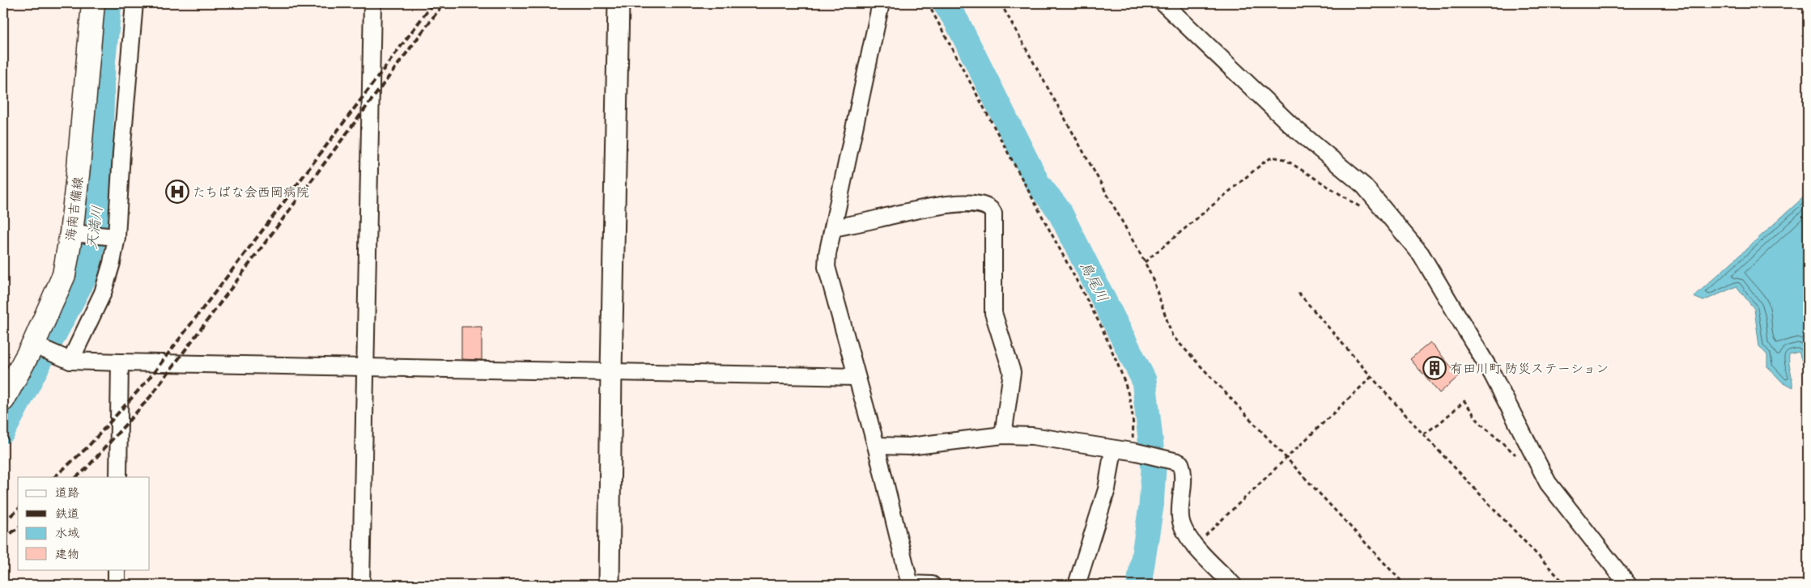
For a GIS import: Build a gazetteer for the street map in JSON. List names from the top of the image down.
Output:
{
  "streets": {
    "main road": ["海南吉備線"]
  },
  "water": ["天満川", "鳥尾川"],
  "places": {
    "hospital": ["たちばな会西岡病院"],
    "building": ["有田川町 防災ステーション"]
  },
  "legend": [
    "道路",
    "鉄道",
    "水域",
    "建物"
  ]
}
